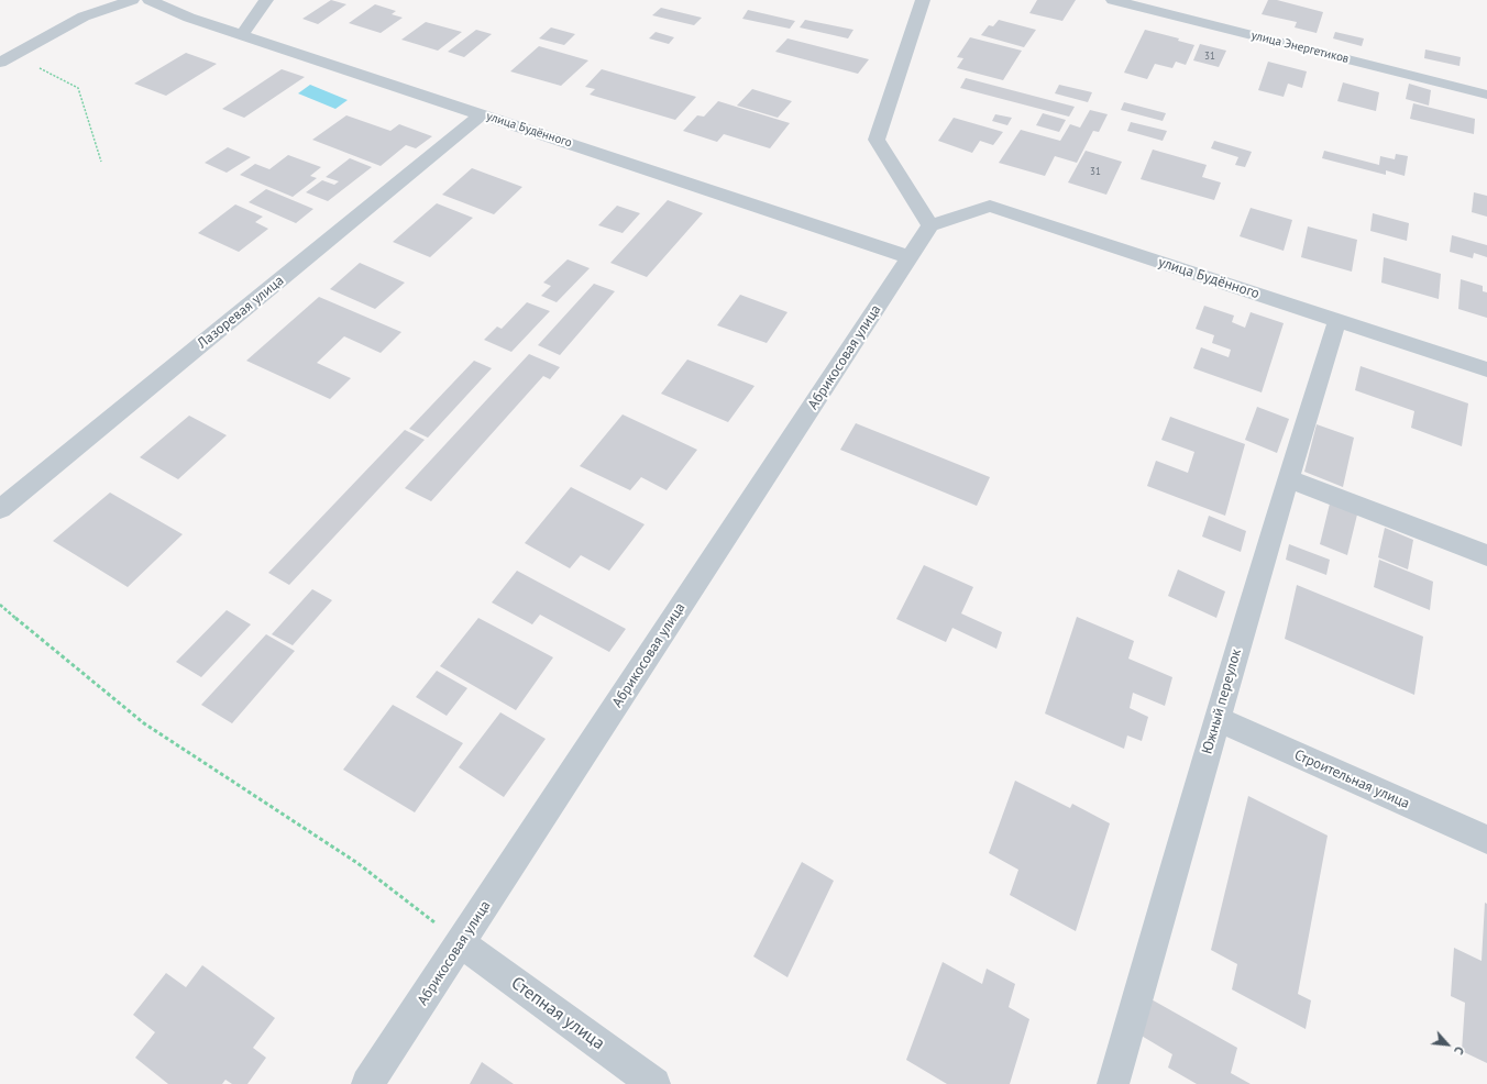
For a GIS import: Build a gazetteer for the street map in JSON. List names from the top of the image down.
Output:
{
  "streets": {
    "street": [
      "улица Энергетиков",
      "улица Будённого",
      "Лазоревая улица",
      "Абрикосовая улица",
      "Южный переулок",
      "Строительная улица",
      "Степная улица"
    ]
  },
  "crossings": [
    ["улица Будённого", "Лазоревая улица"],
    ["улица Будённого", "Абрикосовая улица"],
    ["улица Будённого", "Южный переулок"],
    ["Абрикосовая улица", "Степная улица"],
    ["Южный переулок", "Строительная улица"]
  ],
  "house_numbers": ["31", "31"],
  "north": "bottom right"
}
